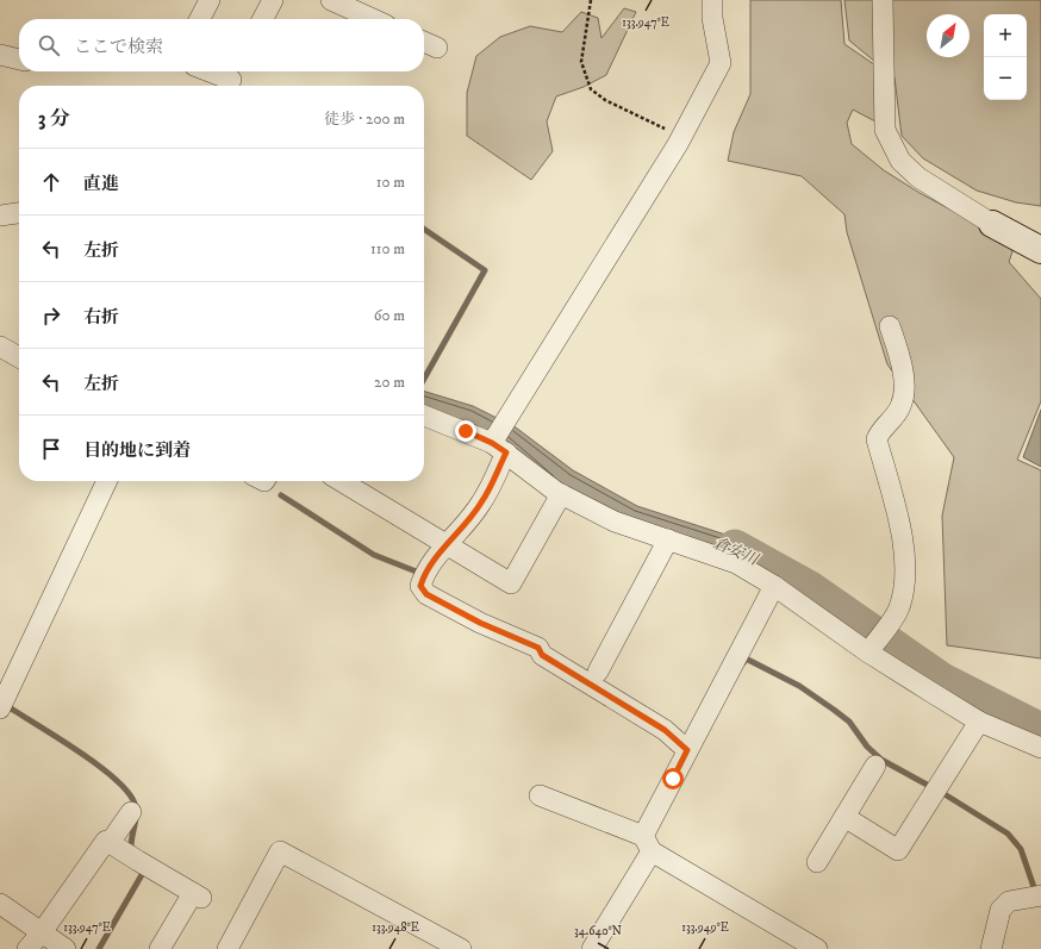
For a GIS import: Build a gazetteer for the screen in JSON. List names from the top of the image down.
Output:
{
  "water": ["倉安川"],
  "north": "top right",
  "page": {
    "map_buttons": ["+", "−"],
    "search": "ここで検索",
    "heading": ["3 分", "徒歩 · 200 m"],
    "list": [
      ["直進", "10 m"],
      ["左折", "110 m"],
      ["右折", "60 m"],
      ["左折", "20 m"],
      "目的地に到着"
    ]
  },
  "coordinates": [
    "133.947°E",
    "133.948°E",
    "133.949°E",
    "34.640°N"
  ]
}
